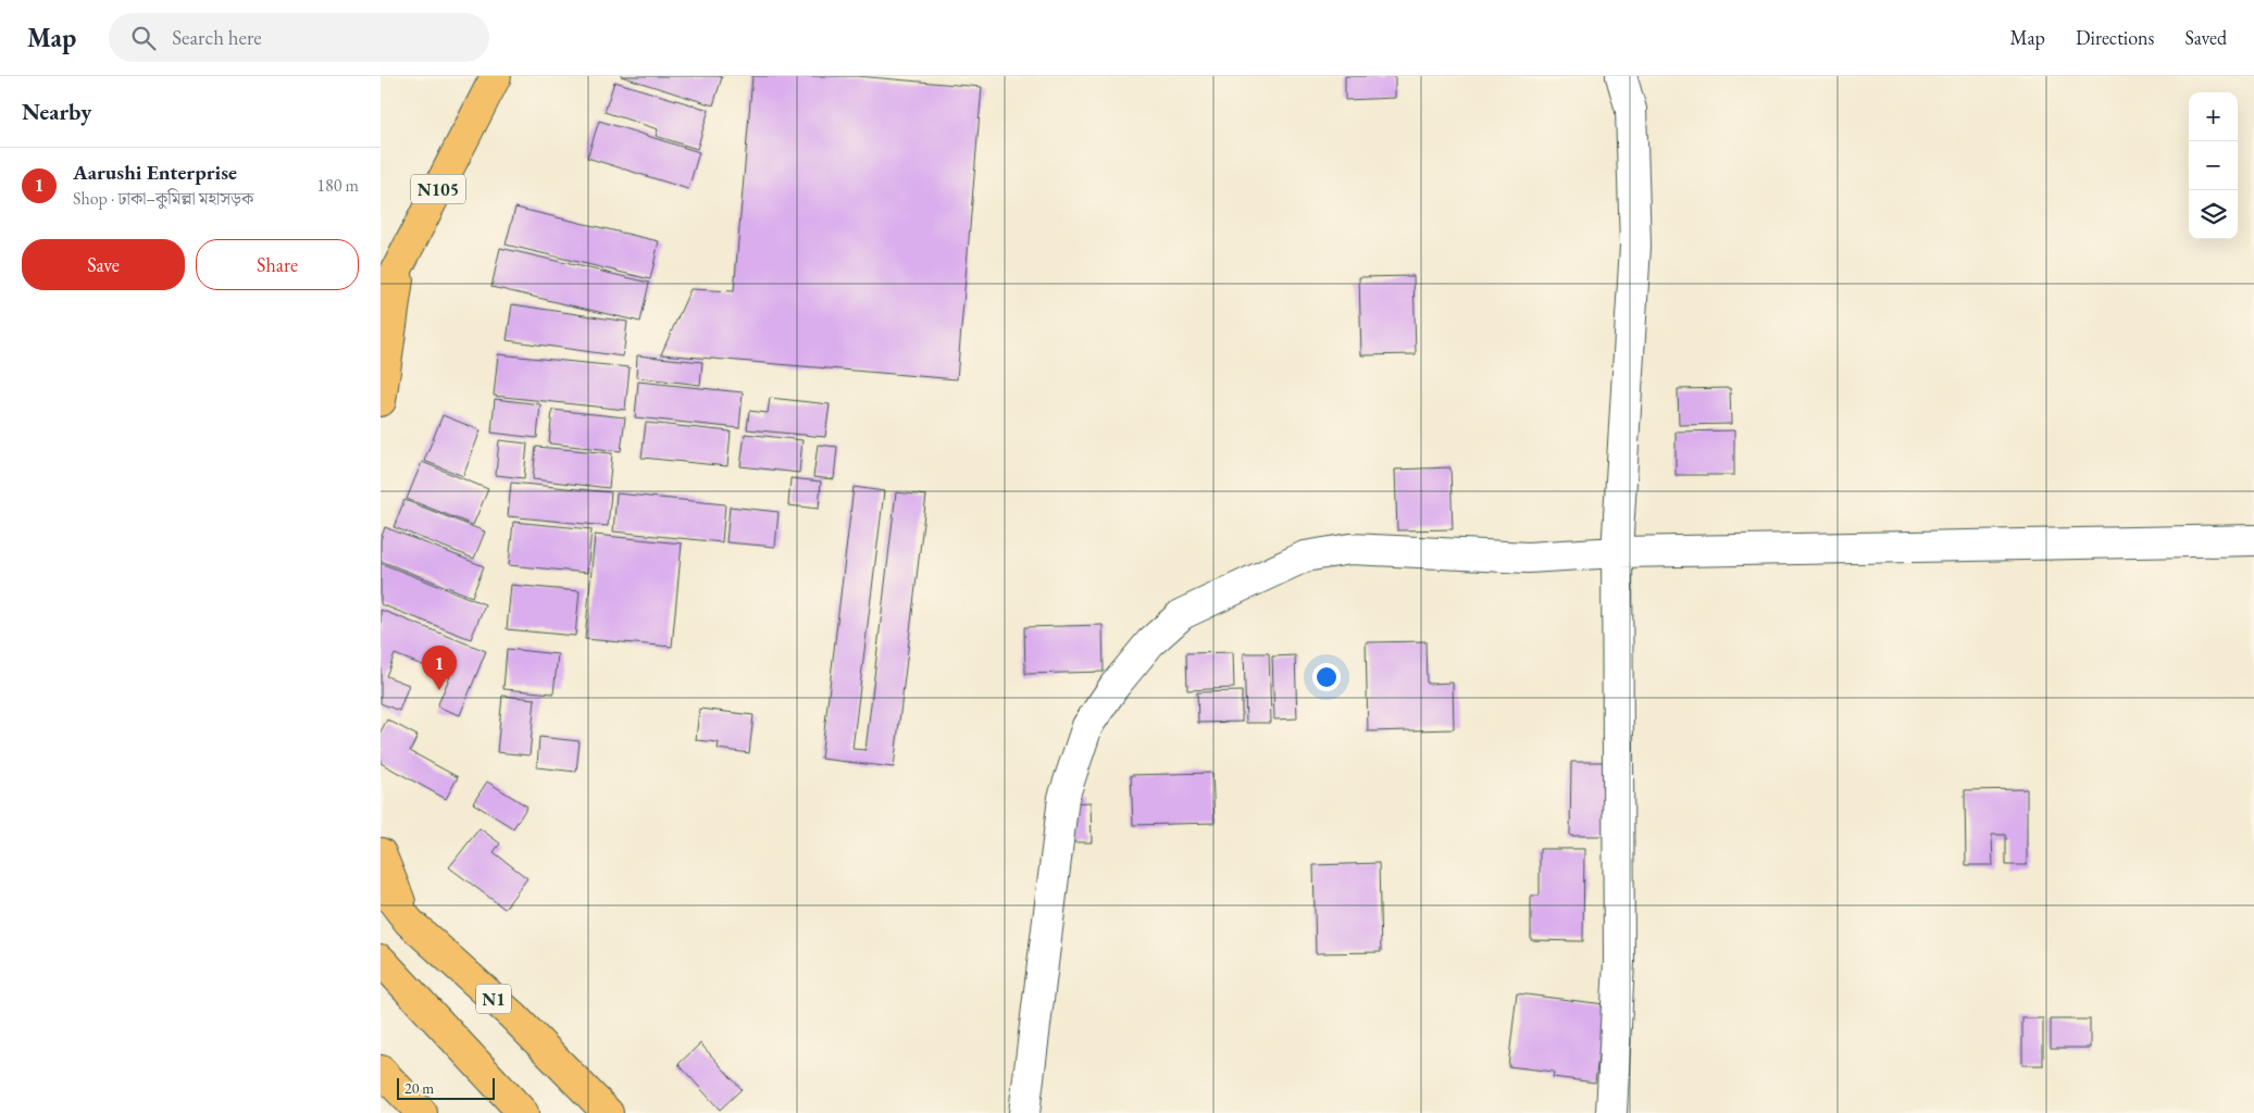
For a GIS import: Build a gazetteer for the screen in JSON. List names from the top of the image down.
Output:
{
  "streets": {
    "highway": ["N105", "N1"]
  },
  "scale_bar": "20 m",
  "page": {
    "header": "Map",
    "search": "Search here",
    "nav": ["Map", "Directions", "Saved"],
    "heading": "Nearby",
    "map_buttons": ["+", "−"],
    "list": [
      {
        "mark": "1",
        "name": "Aarushi Enterprise",
        "note": "Shop · ঢাকা–কুমিল্লা মহাসড়ক",
        "value": "180 m"
      }
    ],
    "buttons": ["Save", "Share"],
    "pins": "1",
    "scale": "20 m"
  }
}
